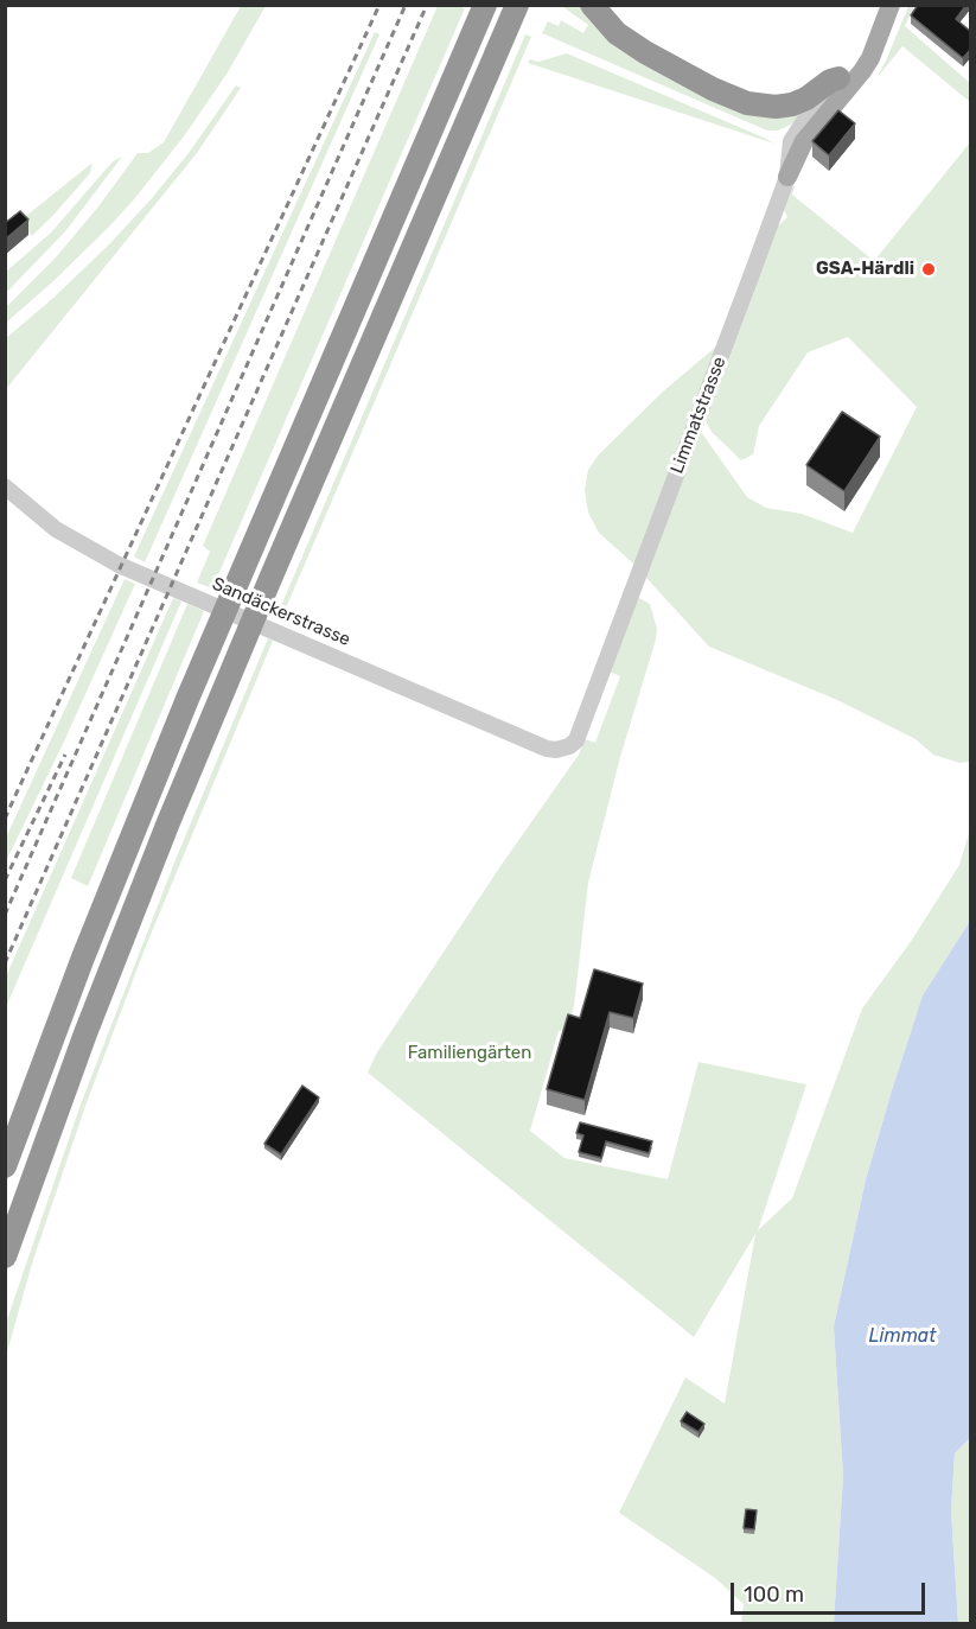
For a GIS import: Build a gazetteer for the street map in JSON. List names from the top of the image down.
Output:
{
  "streets": {
    "street": ["Limmatstrasse", "Sandäckerstrasse"]
  },
  "crossings": [
    ["Limmatstrasse", "Sandäckerstrasse"]
  ],
  "water": ["Limmat"],
  "parks": ["Familiengärten"],
  "places": ["GSA-Härdli"],
  "scale_bar": "100 m"
}
